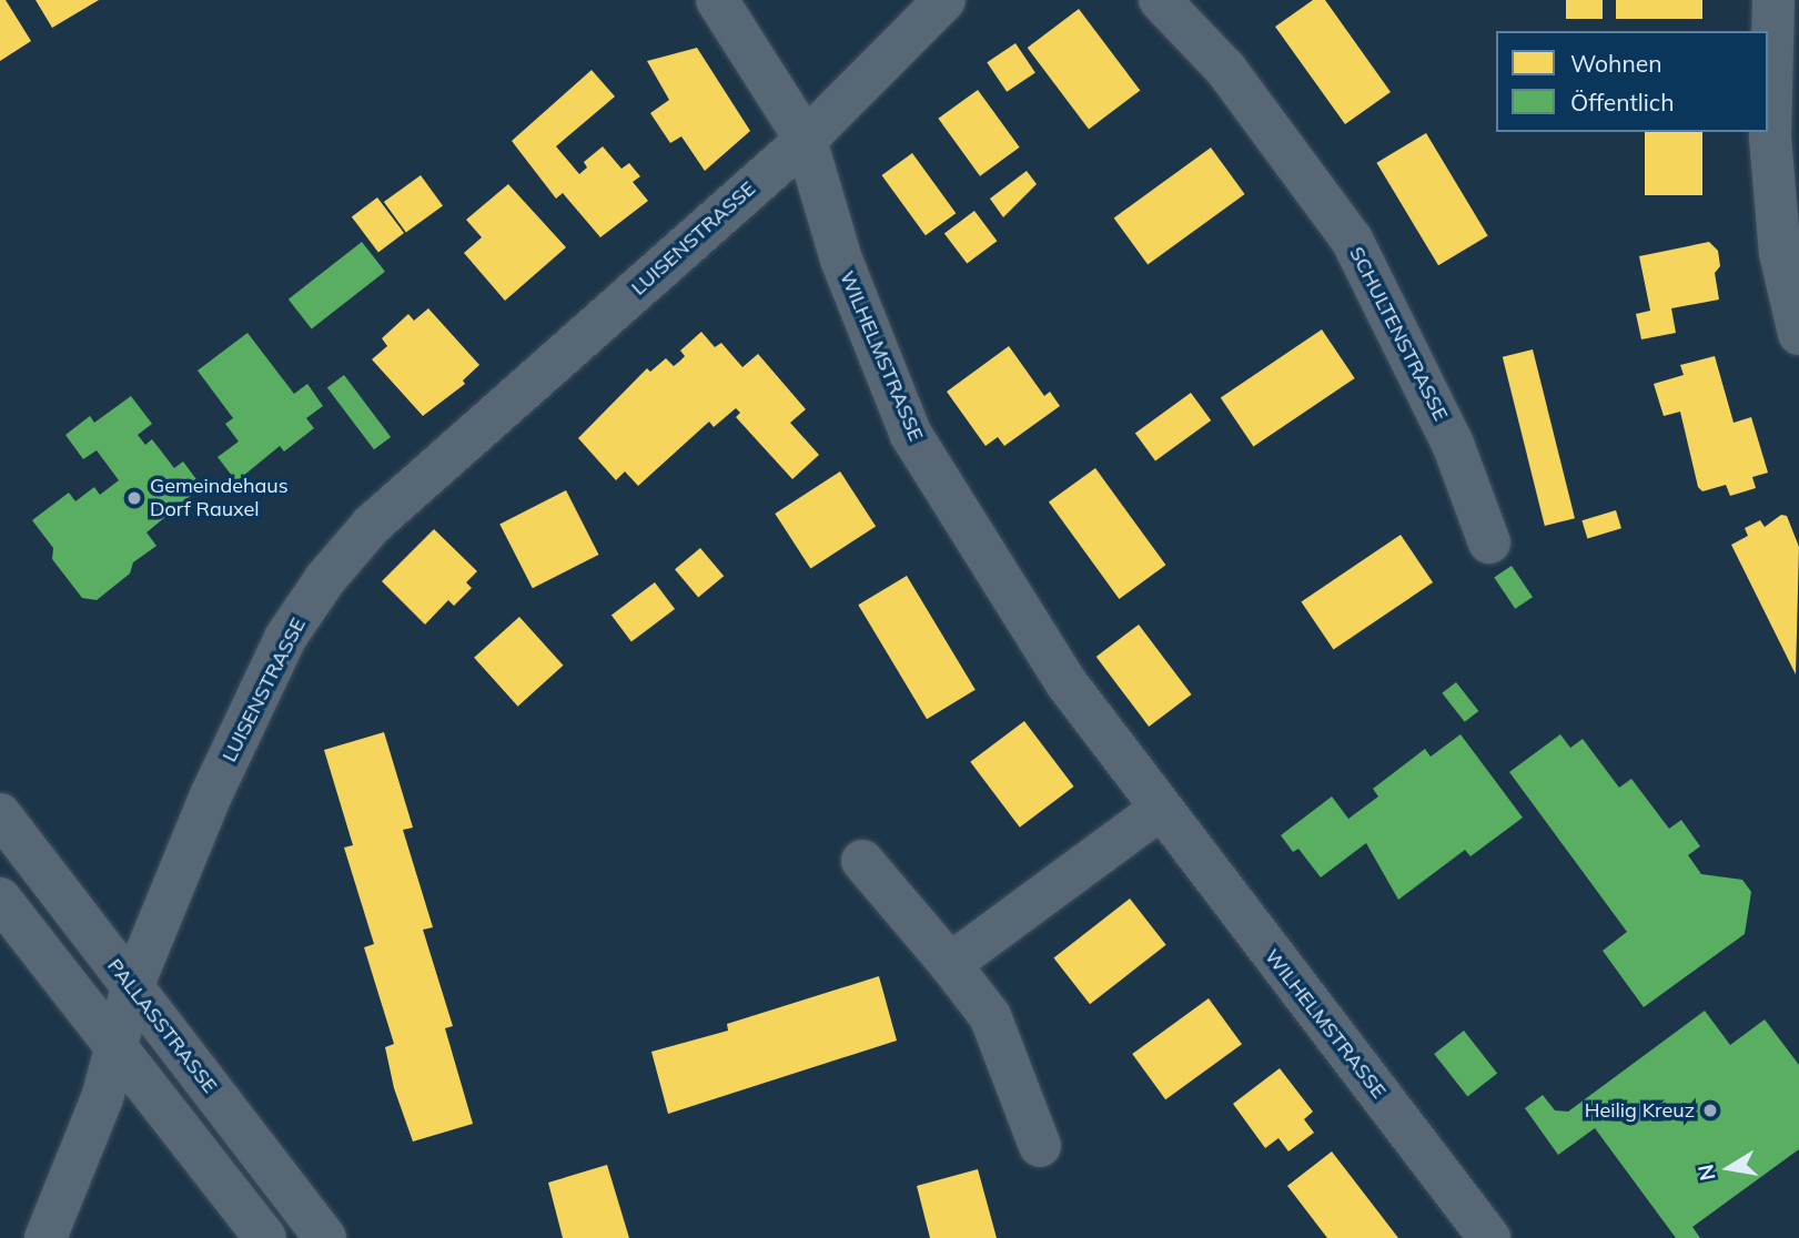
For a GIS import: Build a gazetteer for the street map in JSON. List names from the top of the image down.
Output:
{
  "streets": {
    "street": [
      "LUISENSTRASSE",
      "SCHULTENSTRASSE",
      "WILHELMSTRASSE",
      "PALLASSTRASSE"
    ]
  },
  "crossings": [
    ["LUISENSTRASSE", "WILHELMSTRASSE"],
    ["LUISENSTRASSE", "PALLASSTRASSE"]
  ],
  "places": ["Gemeindehaus Dorf Rauxel", "Heilig Kreuz"],
  "legend": ["Wohnen", "Öffentlich"],
  "north": "left"
}
